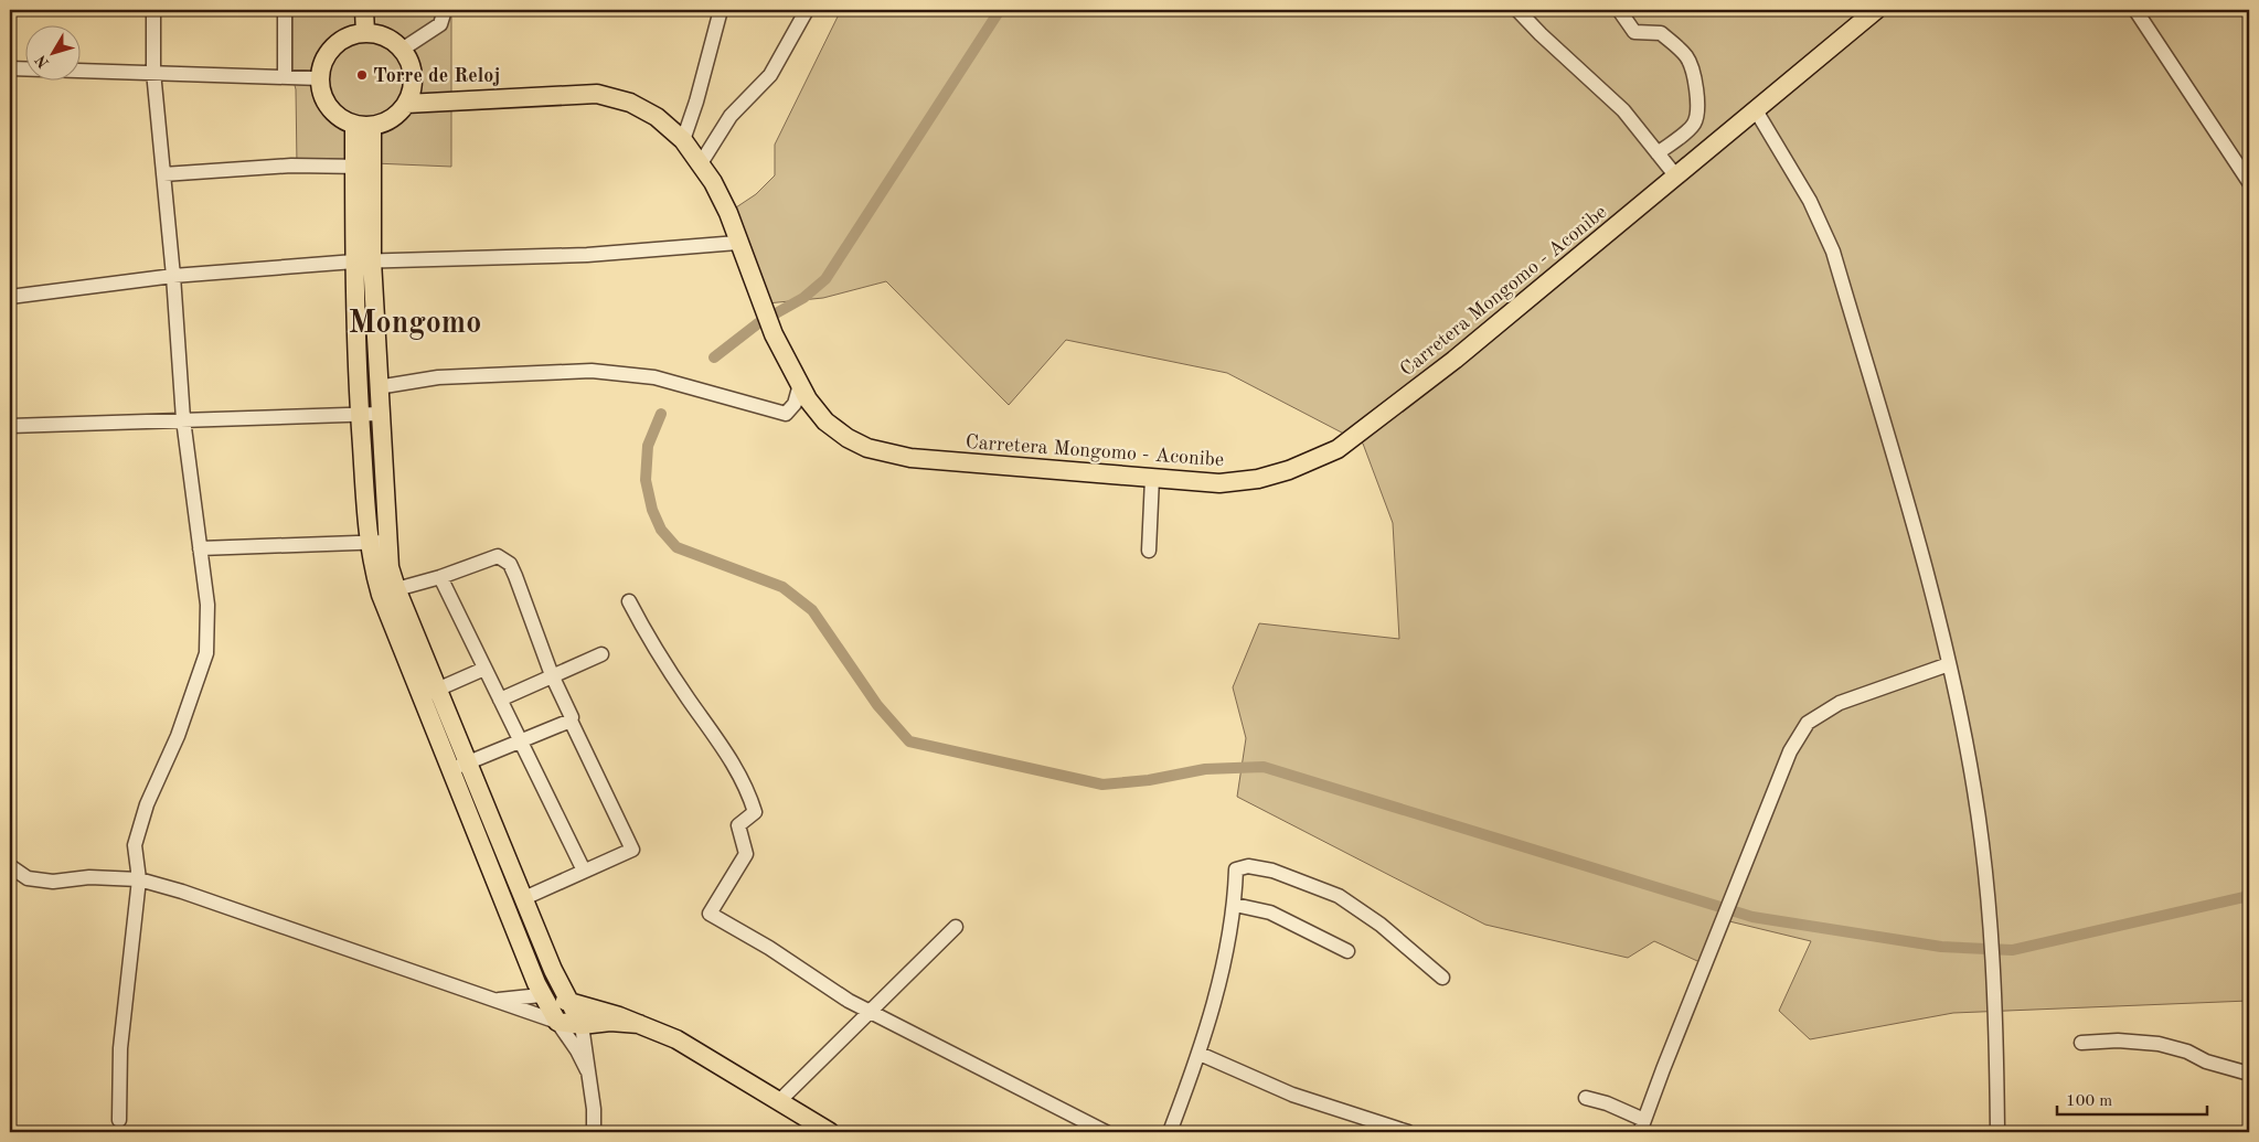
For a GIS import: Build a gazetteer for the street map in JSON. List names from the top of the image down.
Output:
{
  "streets": {
    "main road": ["Carretera Mongomo - Aconibe"]
  },
  "districts": ["Mongomo"],
  "places": ["Torre de Reloj"],
  "scale_bar": "100 m",
  "north": "bottom left"
}
